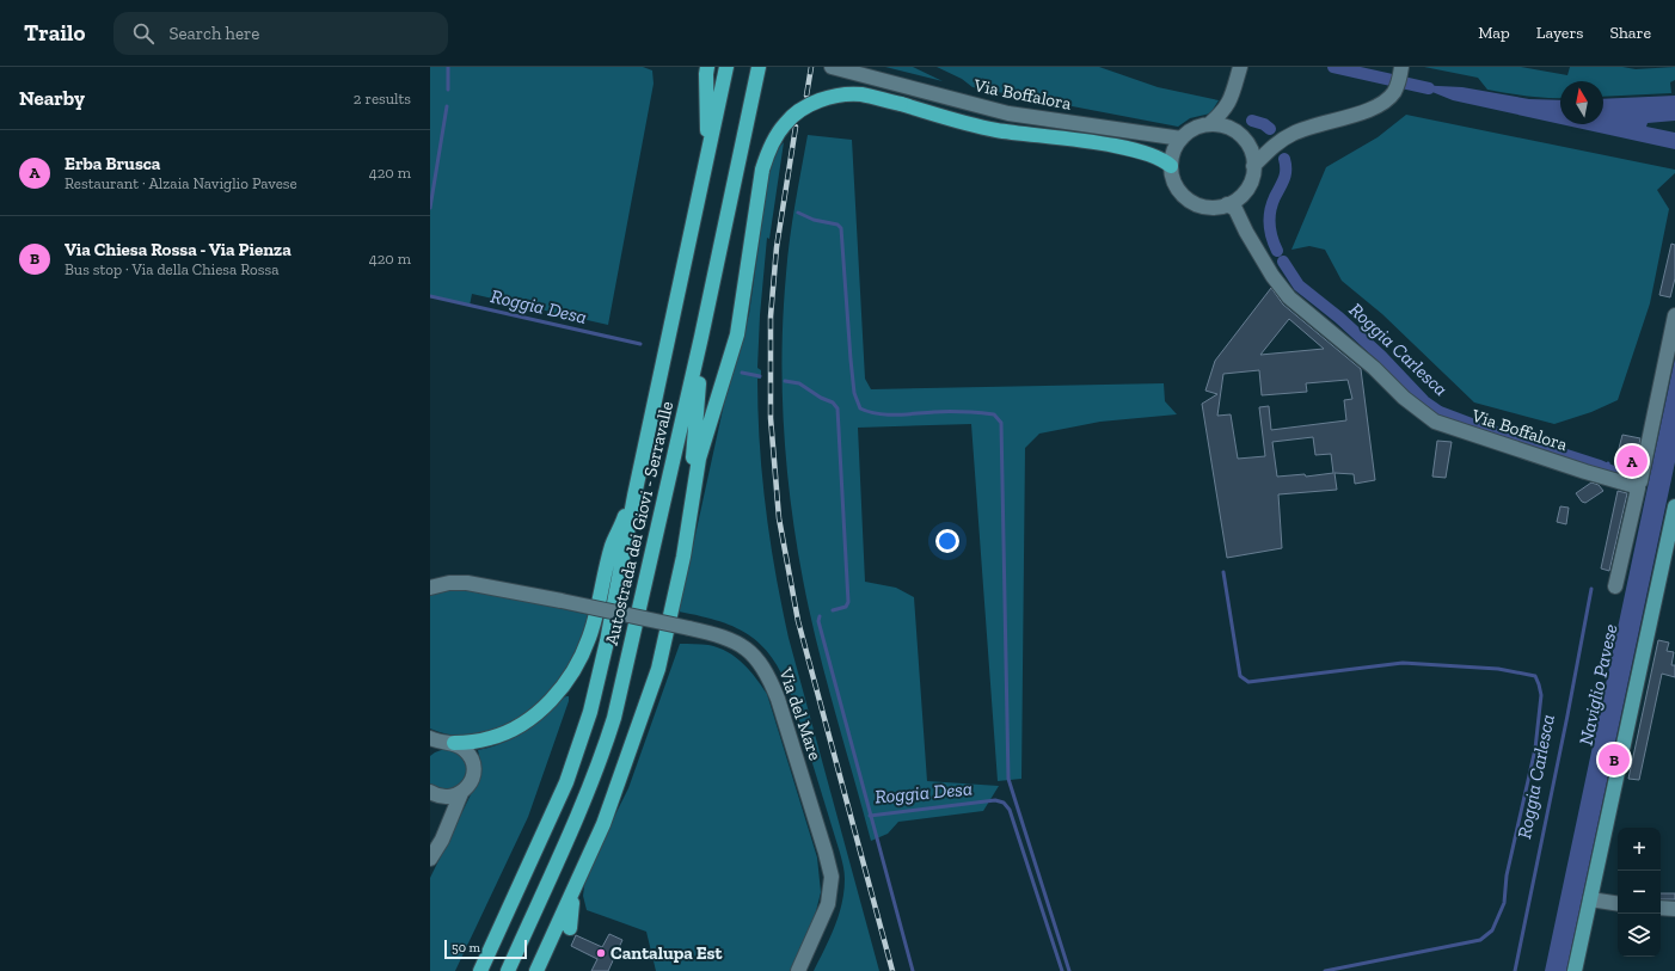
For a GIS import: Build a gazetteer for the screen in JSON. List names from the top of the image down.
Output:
{
  "streets": {
    "highway": ["Autostrada dei Giovi - Serravalle"],
    "street": ["Via Boffalora", "Via del Mare"]
  },
  "water": ["Roggia Desa", "Roggia Carlesca", "Naviglio Pavese"],
  "places": ["Cantalupa Est"],
  "scale_bar": "50 m",
  "north": "top",
  "page": {
    "header": "Trailo",
    "search": "Search here",
    "nav": ["Map", "Layers", "Share"],
    "heading": ["Nearby", "2 results"],
    "list": [
      {
        "mark": "A",
        "name": "Erba Brusca",
        "note": "Restaurant · Alzaia Naviglio Pavese",
        "value": "420 m"
      },
      {
        "mark": "B",
        "name": "Via Chiesa Rossa - Via Pienza",
        "note": "Bus stop · Via della Chiesa Rossa",
        "value": "420 m"
      }
    ],
    "pins": ["A", "B"],
    "map_buttons": ["+", "−"],
    "scale": "50 m"
  }
}
